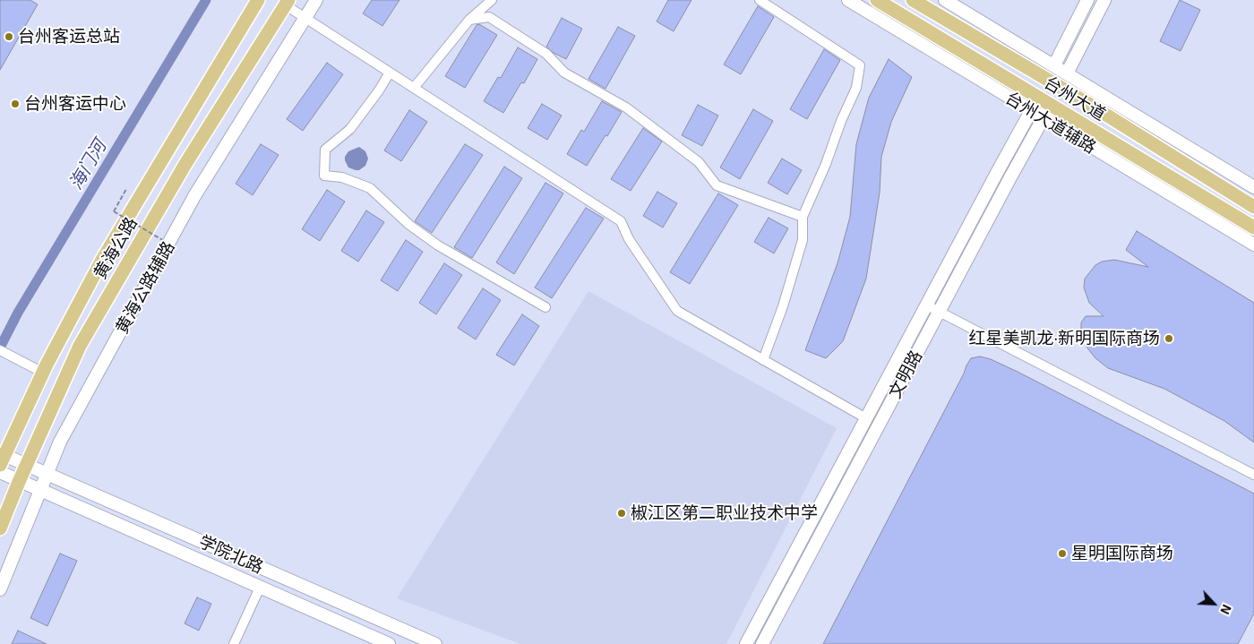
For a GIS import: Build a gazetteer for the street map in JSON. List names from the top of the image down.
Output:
{
  "streets": {
    "main road": [
      "台州大道",
      "台州大道辅路",
      "黄海公路",
      "黄海公路辅路",
      "文明路",
      "学院北路"
    ]
  },
  "crossings": [
    ["台州大道", "文明路"],
    ["台州大道辅路", "文明路"],
    ["黄海公路", "学院北路"],
    ["黄海公路辅路", "学院北路"]
  ],
  "water": ["海门河"],
  "places": [
    "台州客运总站",
    "台州客运中心",
    "红星美凯龙·新明国际商场",
    "椒江区第二职业技术中学",
    "星明国际商场"
  ],
  "north": "bottom right"
}
